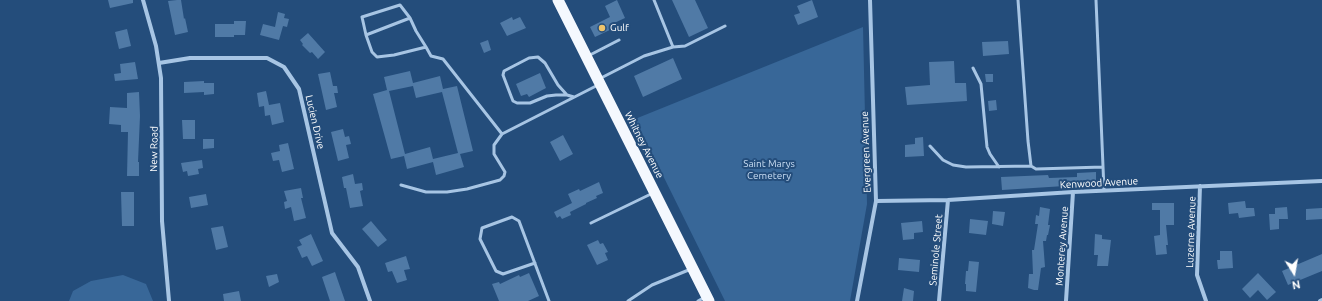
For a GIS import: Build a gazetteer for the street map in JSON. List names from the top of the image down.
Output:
{
  "streets": {
    "highway": ["Whitney Avenue"],
    "street": [
      "Lucien Drive",
      "New Road",
      "Evergreen Avenue",
      "Kenwood Avenue",
      "Luzerne Avenue",
      "Monterey Avenue",
      "Seminole Street"
    ]
  },
  "crossings": [
    ["Lucien Drive", "New Road"],
    ["Evergreen Avenue", "Kenwood Avenue"],
    ["Kenwood Avenue", "Luzerne Avenue"],
    ["Kenwood Avenue", "Monterey Avenue"],
    ["Kenwood Avenue", "Seminole Street"]
  ],
  "parks": ["Saint Marys Cemetery"],
  "places": ["Gulf"],
  "north": "bottom"
}
